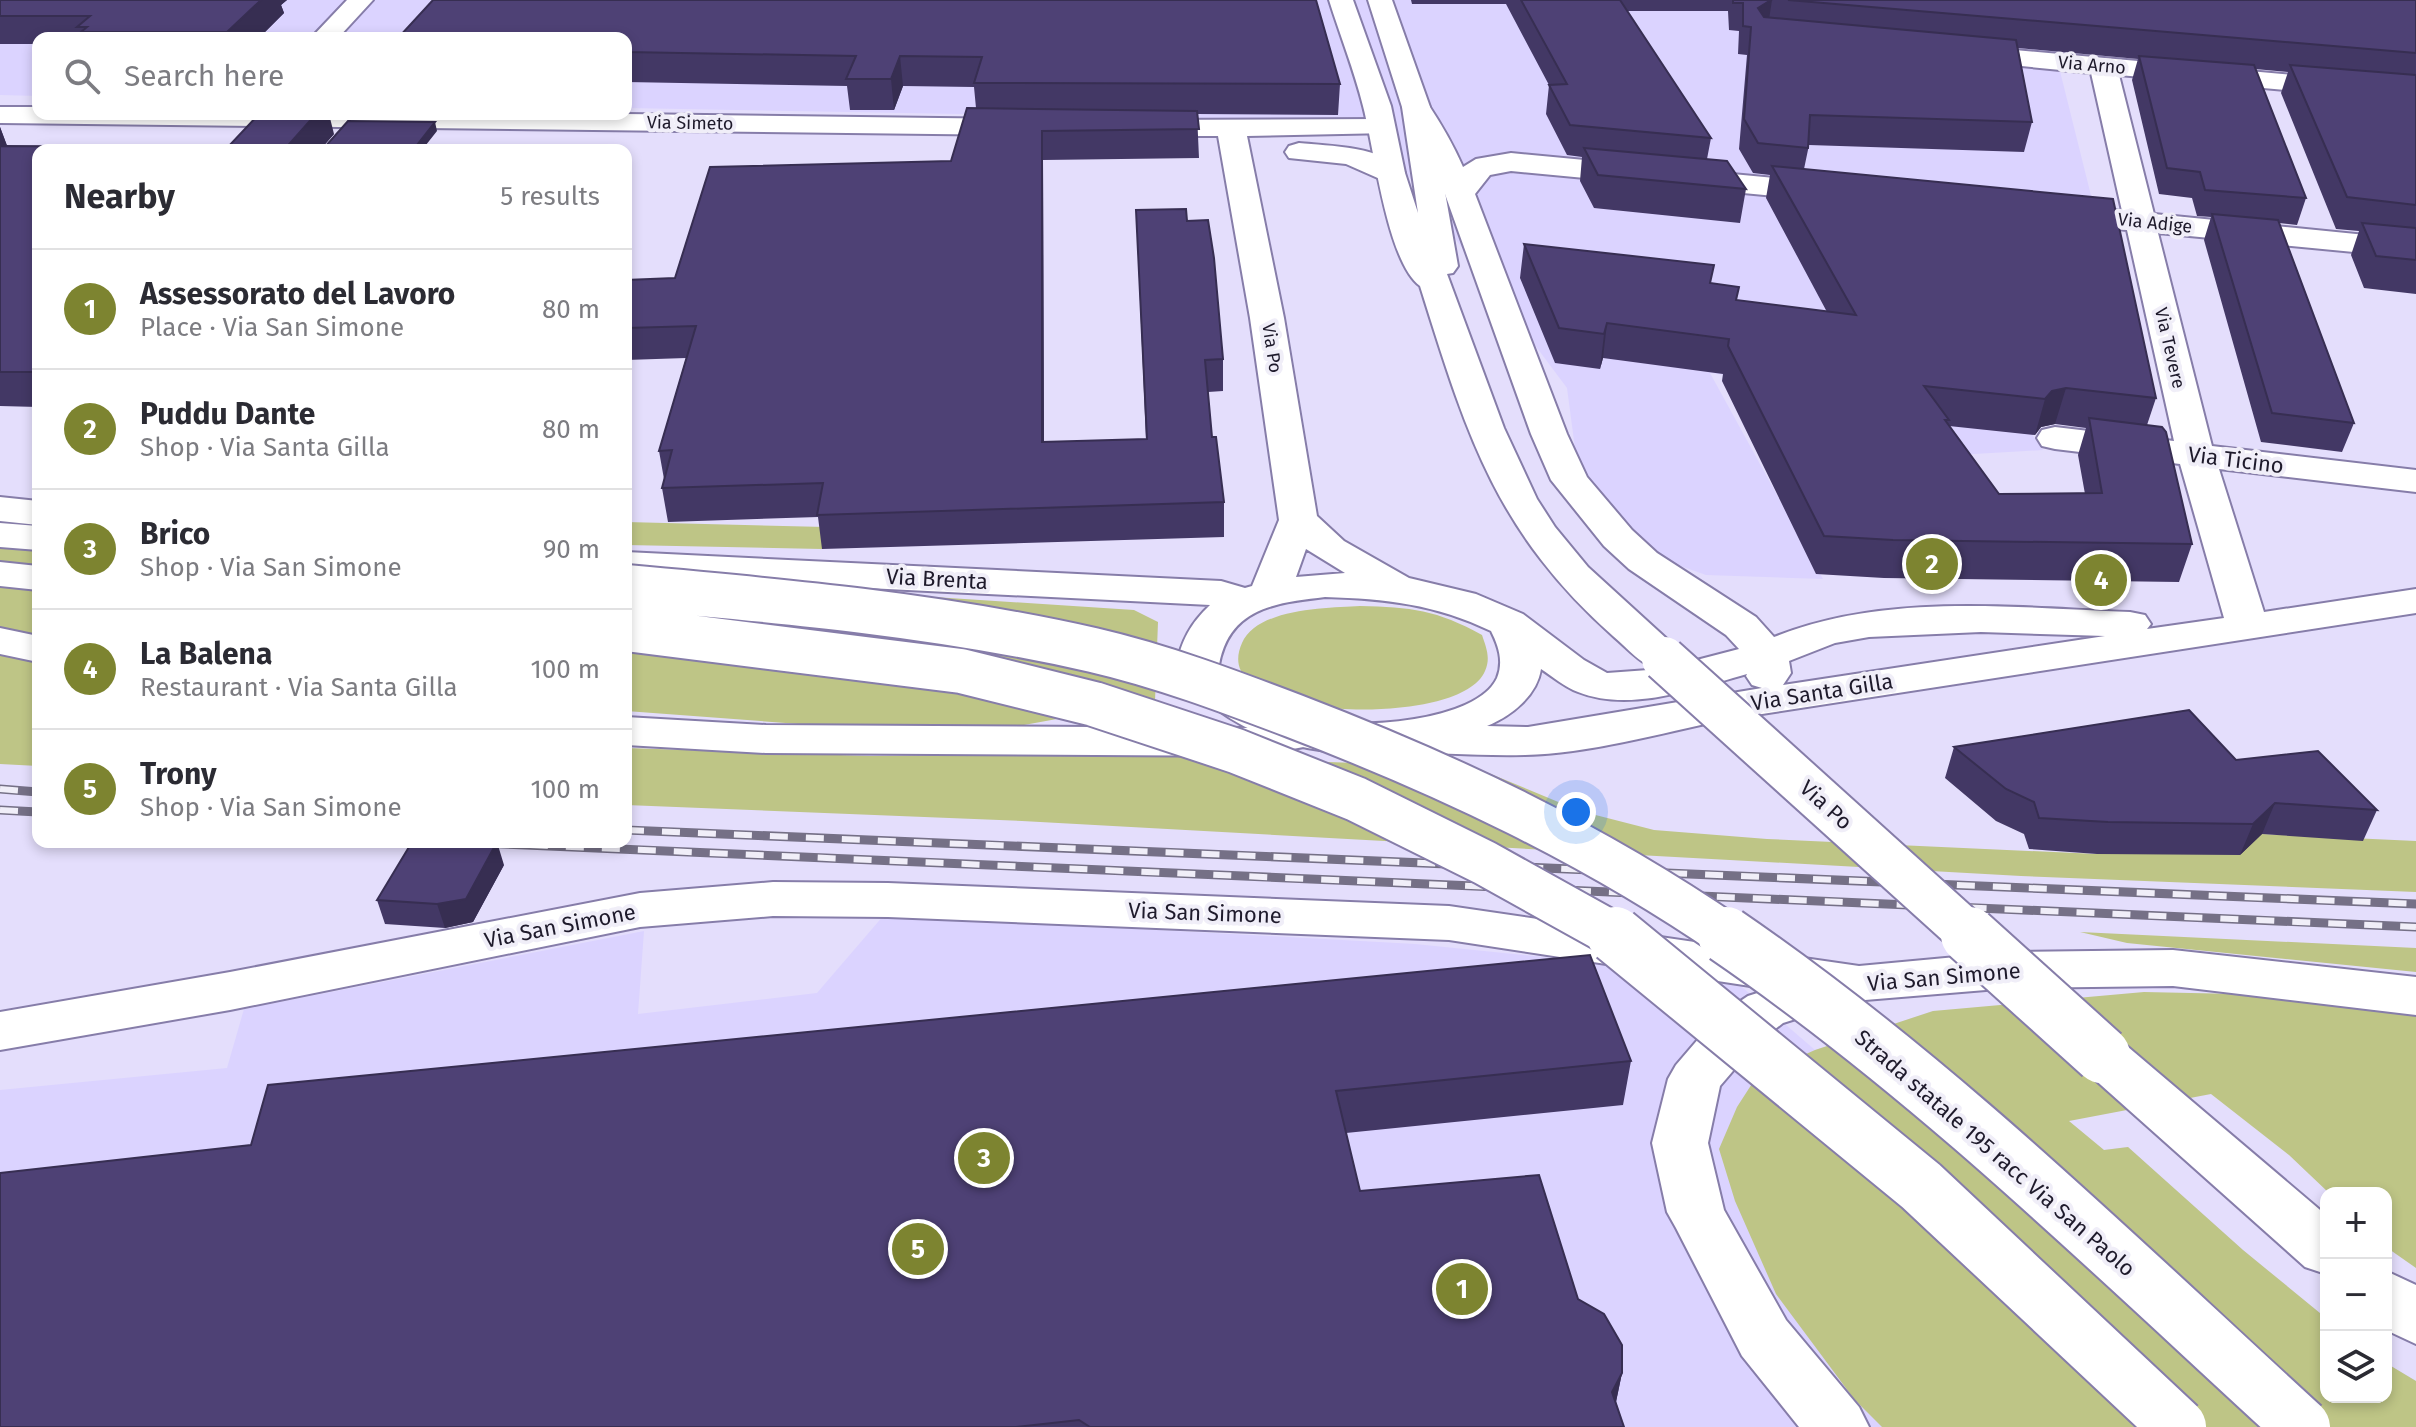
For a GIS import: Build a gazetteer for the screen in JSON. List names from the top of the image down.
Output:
{
  "streets": {
    "main road": [
      "Via Arno",
      "Via Simeto",
      "Via Adige",
      "Via Po",
      "Via Tevere",
      "Via Ticino",
      "Via Brenta",
      "Via Santa Gilla",
      "Via San Simone",
      "Strada statale 195 racc Via San Paolo"
    ]
  },
  "crossings": [
    ["Via Arno", "Via Tevere"],
    ["Via Adige", "Via Tevere"],
    ["Via Tevere", "Via Ticino"],
    ["Via Tevere", "Via Santa Gilla"]
  ],
  "page": {
    "search": "Search here",
    "heading": ["Nearby", "5 results"],
    "list": [
      {
        "mark": "1",
        "name": "Assessorato del Lavoro",
        "note": "Place · Via San Simone",
        "value": "80 m"
      },
      {
        "mark": "2",
        "name": "Puddu Dante",
        "note": "Shop · Via Santa Gilla",
        "value": "80 m"
      },
      {
        "mark": "3",
        "name": "Brico",
        "note": "Shop · Via San Simone",
        "value": "90 m"
      },
      {
        "mark": "4",
        "name": "La Balena",
        "note": "Restaurant · Via Santa Gilla",
        "value": "100 m"
      },
      {
        "mark": "5",
        "name": "Trony",
        "note": "Shop · Via San Simone",
        "value": "100 m"
      }
    ],
    "pins": [
      "2",
      "4",
      "3",
      "5",
      "1"
    ],
    "map_buttons": ["+", "−"]
  }
}
